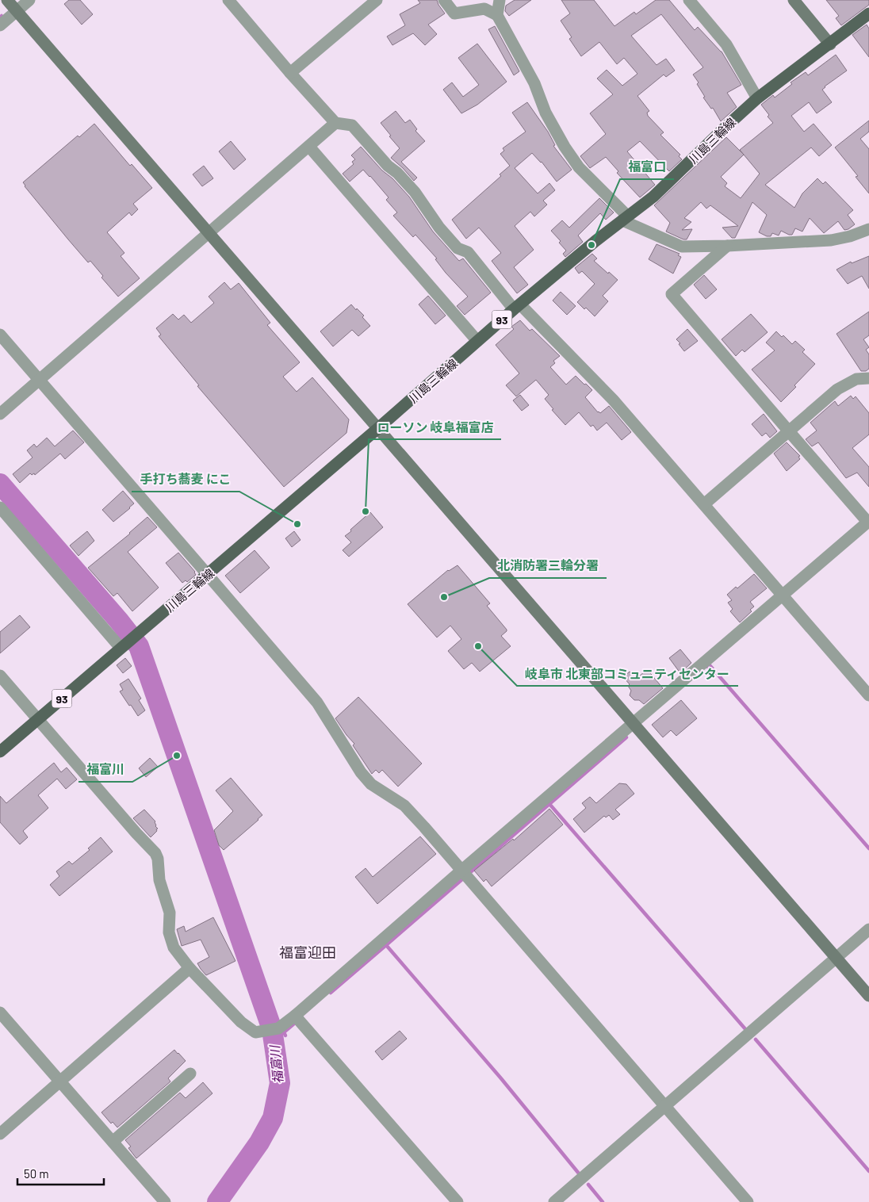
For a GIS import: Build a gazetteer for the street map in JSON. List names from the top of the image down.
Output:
{
  "streets": {
    "main road": ["川島三輪線", "93"]
  },
  "districts": ["福富迎田"],
  "water": ["福富川"],
  "places": [
    "福富口",
    "ローソン 岐阜福富店",
    "手打ち蕎麦 にこ",
    "北消防署三輪分署",
    "岐阜市 北東部コミュニティセンター",
    "福富川"
  ],
  "scale_bar": "50 m"
}
